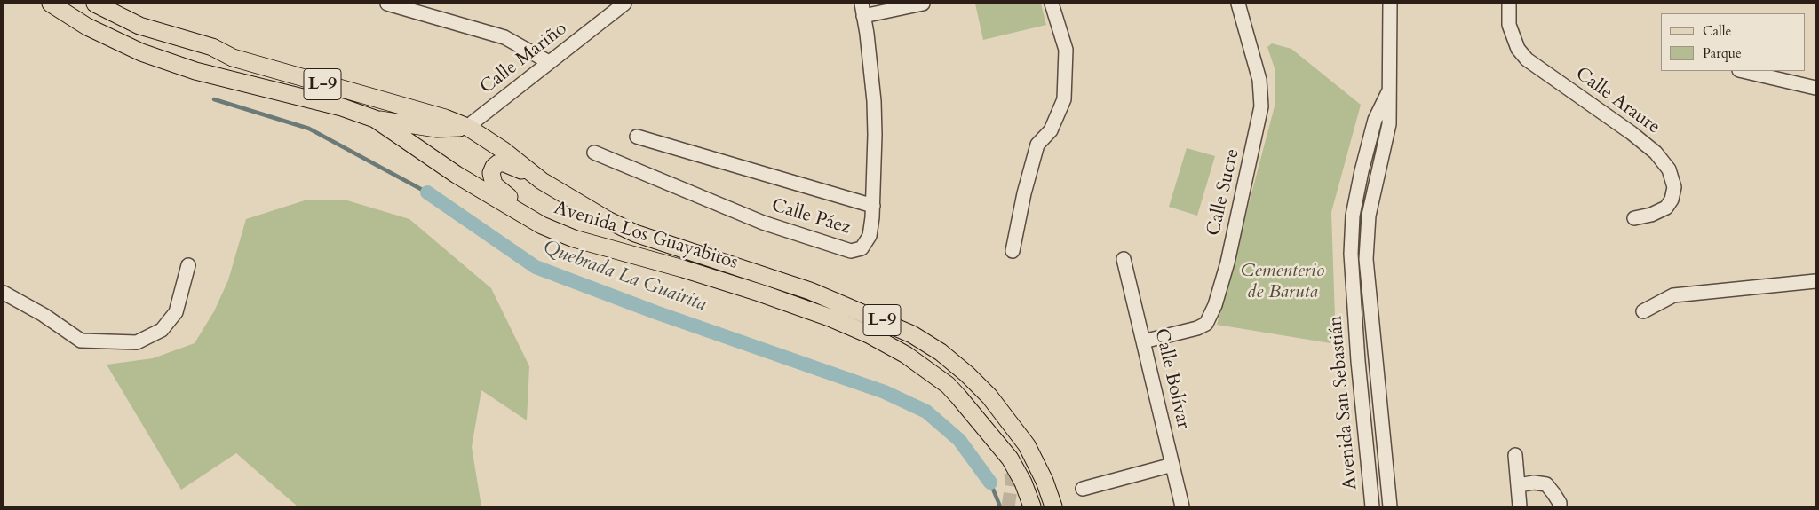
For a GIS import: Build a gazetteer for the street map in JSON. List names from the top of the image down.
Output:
{
  "streets": {
    "main road": ["L-9", "Avenida Los Guayabitos"],
    "street": [
      "Calle Mariño",
      "Calle Araure",
      "Calle Sucre",
      "Calle Páez",
      "Calle Bolívar",
      "Avenida San Sebastián"
    ]
  },
  "crossings": [
    ["Calle Mariño", "Avenida Los Guayabitos"],
    ["L-9", "Avenida Los Guayabitos"],
    ["Calle Sucre", "Calle Bolívar"]
  ],
  "water": ["Quebrada La Guairita"],
  "parks": ["Cementerio de Baruta"],
  "legend": ["Calle", "Parque"]
}
